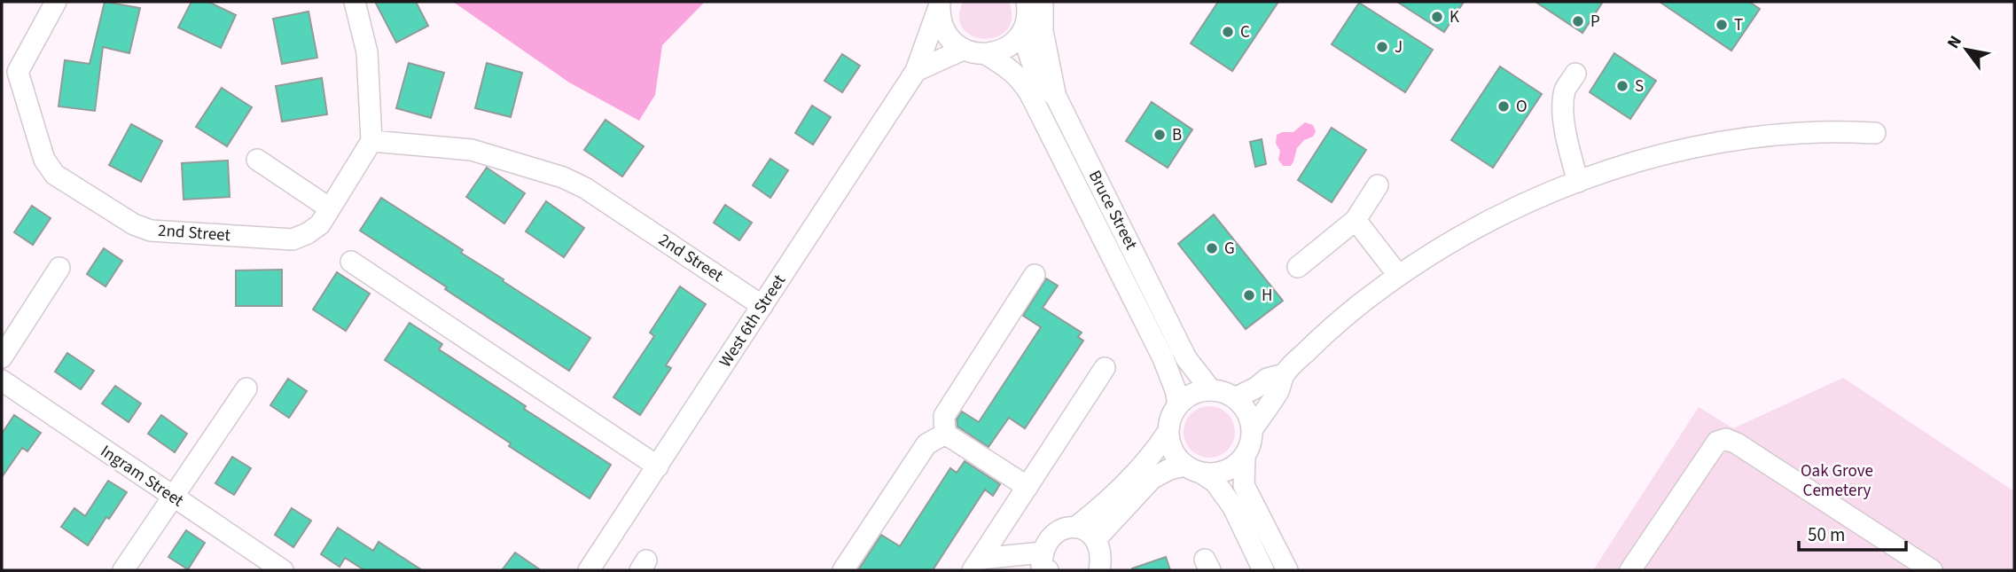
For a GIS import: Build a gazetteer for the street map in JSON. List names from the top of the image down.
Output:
{
  "streets": {
    "street": [
      "Bruce Street",
      "2nd Street",
      "West 6th Street",
      "Ingram Street"
    ]
  },
  "crossings": [
    ["2nd Street", "West 6th Street"]
  ],
  "parks": ["Oak Grove Cemetery"],
  "places": [
    "K",
    "P",
    "T",
    "C",
    "J",
    "S",
    "O",
    "B",
    "G",
    "H"
  ],
  "scale_bar": "50 m",
  "north": "top left"
}
